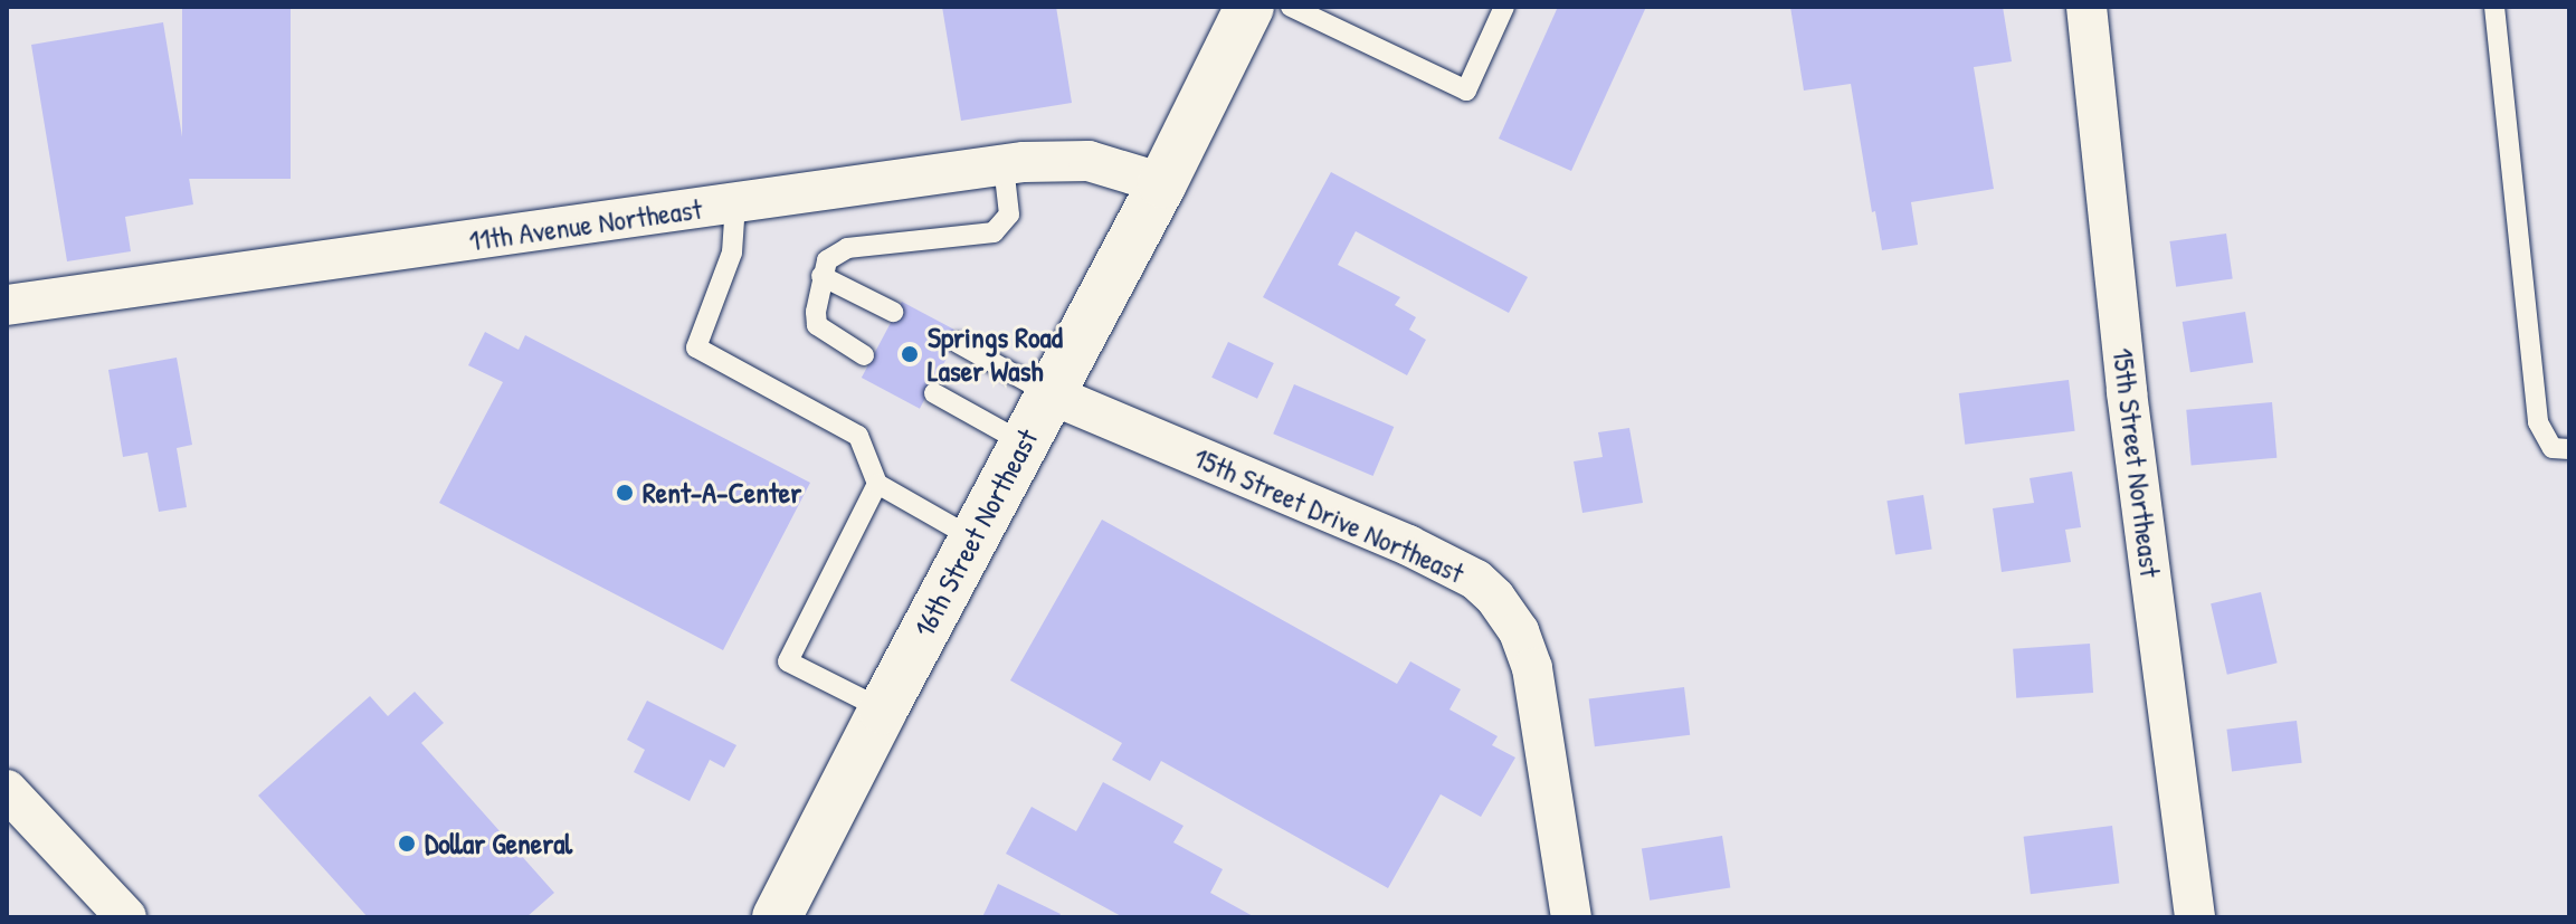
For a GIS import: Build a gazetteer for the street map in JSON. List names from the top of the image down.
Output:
{
  "streets": {
    "main road": ["16th Street Northeast"],
    "street": ["11th Avenue Northeast", "15th Street Northeast", "15th Street Drive Northeast"]
  },
  "crossings": [
    ["11th Avenue Northeast", "16th Street Northeast"],
    ["15th Street Drive Northeast", "16th Street Northeast"]
  ],
  "places": ["Springs Road Laser Wash", "Rent-A-Center", "Dollar General"]
}
